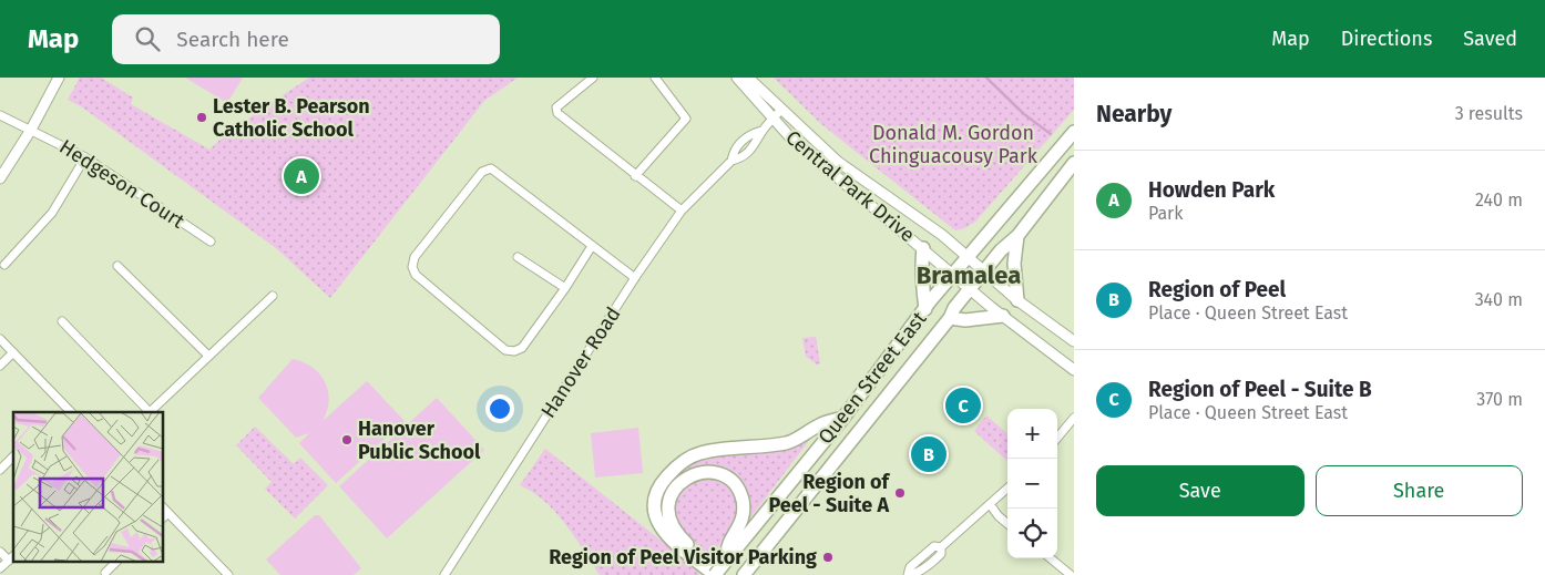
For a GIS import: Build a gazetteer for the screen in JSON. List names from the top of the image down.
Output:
{
  "streets": {
    "main road": ["Queen Street East"],
    "street": ["Hedgeson Court", "Central Park Drive", "Hanover Road"]
  },
  "crossings": [
    ["Central Park Drive", "Hanover Road"],
    ["Central Park Drive", "Queen Street East"]
  ],
  "districts": ["Bramalea"],
  "parks": ["Donald M. Gordon Chinguacousy Park"],
  "places": [
    "Lester B. Pearson Catholic School",
    "Hanover Public School",
    "Region of Peel - Suite A",
    "Region of Peel Visitor Parking"
  ],
  "page": {
    "header": "Map",
    "search": "Search here",
    "nav": ["Map", "Directions", "Saved"],
    "heading": ["Nearby", "3 results"],
    "list": [
      {
        "mark": "A",
        "name": "Howden Park",
        "note": "Park",
        "value": "240 m"
      },
      {
        "mark": "B",
        "name": "Region of Peel",
        "note": "Place · Queen Street East",
        "value": "340 m"
      },
      {
        "mark": "C",
        "name": "Region of Peel - Suite B",
        "note": "Place · Queen Street East",
        "value": "370 m"
      }
    ],
    "pins": ["A", "C", "B"],
    "map_buttons": ["+", "−"],
    "buttons": ["Save", "Share"]
  }
}
